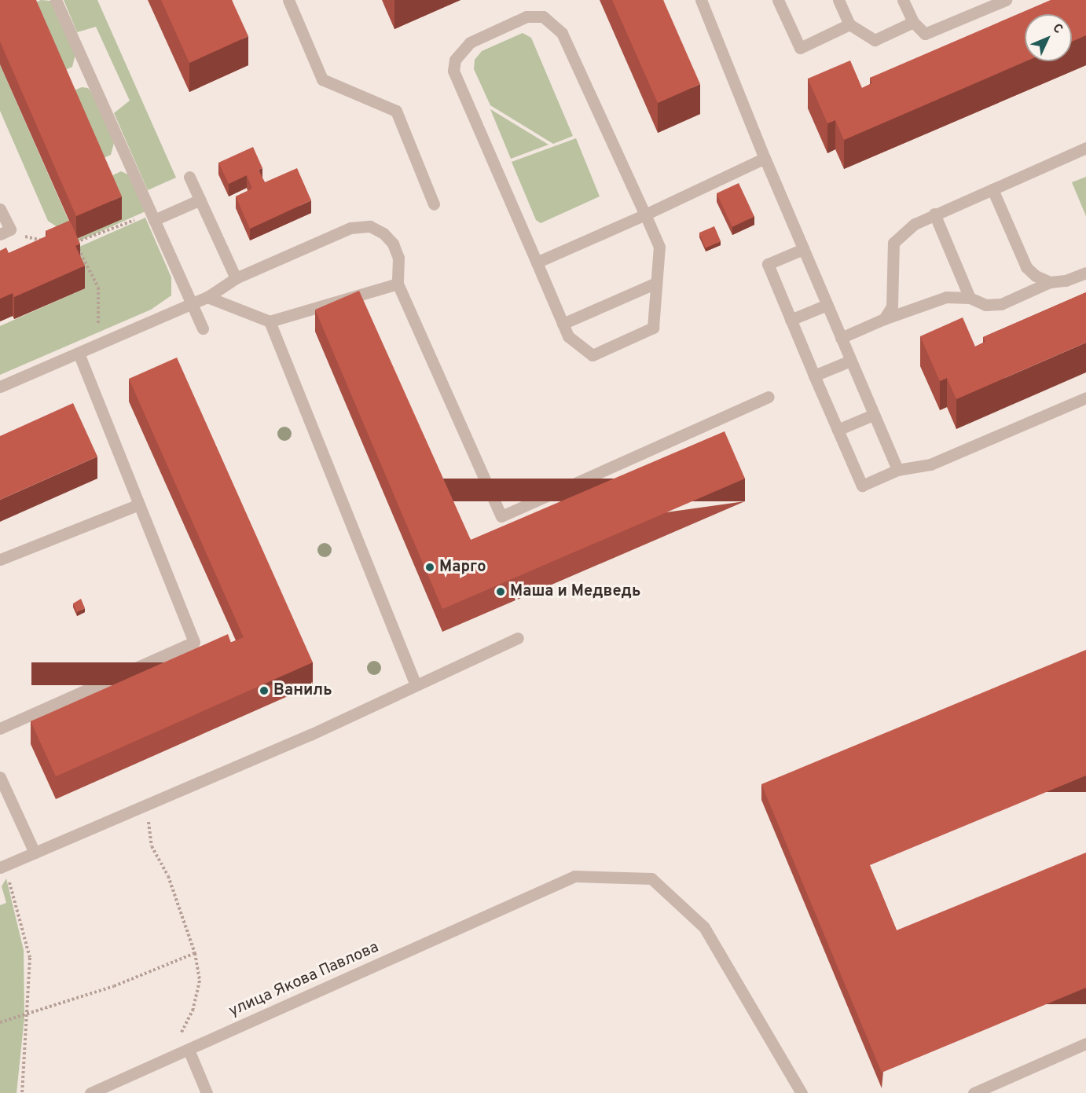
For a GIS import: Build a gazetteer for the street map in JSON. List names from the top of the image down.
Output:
{
  "streets": {
    "lane": ["улица Якова Павлова"]
  },
  "places": ["Марго", "Маша и Медведь", "Ваниль"],
  "north": "top right"
}
